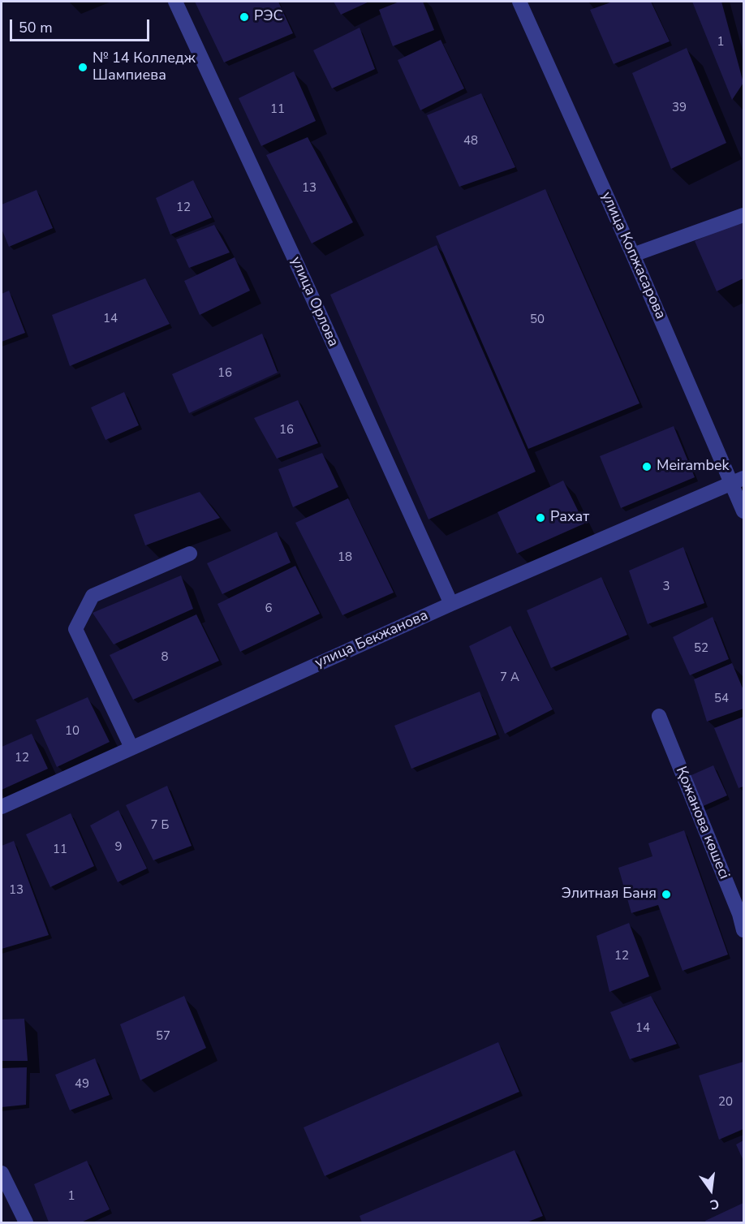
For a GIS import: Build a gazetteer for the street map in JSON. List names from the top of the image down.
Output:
{
  "streets": {
    "street": [
      "улица Копжасарова",
      "улица Орлова",
      "улица Бекжанова",
      "Қожанова көшесі"
    ]
  },
  "crossings": [
    ["улица Копжасарова", "улица Бекжанова"],
    ["улица Орлова", "улица Бекжанова"]
  ],
  "places": [
    "РЭС",
    "№ 14 Колледж Шампиева",
    "Meirambek",
    "Рахат",
    "Элитная Баня"
  ],
  "house_numbers": [
    "1",
    "39",
    "11",
    "48",
    "13",
    "12",
    "14",
    "50",
    "16",
    "16",
    "18",
    "3",
    "6",
    "52",
    "8",
    "7 А",
    "54",
    "10",
    "12",
    "7 Б",
    "9",
    "11",
    "13",
    "12",
    "14",
    "57",
    "49",
    "20",
    "1"
  ],
  "scale_bar": "50 m",
  "north": "bottom"
}
